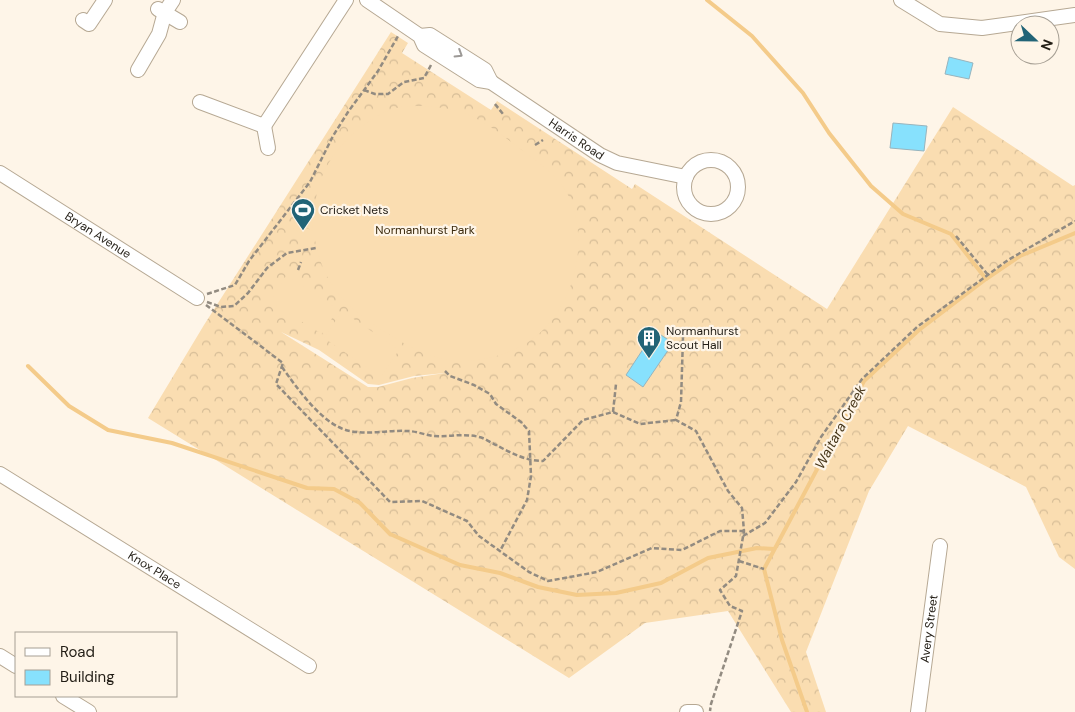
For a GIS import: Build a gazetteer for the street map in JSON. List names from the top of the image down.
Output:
{
  "streets": {
    "street": [
      "Harris Road",
      "Bryan Avenue",
      "Knox Place",
      "Avery Street"
    ]
  },
  "water": ["Waitara Creek"],
  "parks": ["Normanhurst Park"],
  "places": {
    "sports": ["Cricket Nets"],
    "building": ["Normanhurst Scout Hall"]
  },
  "legend": ["Road", "Building"],
  "north": "right"
}
